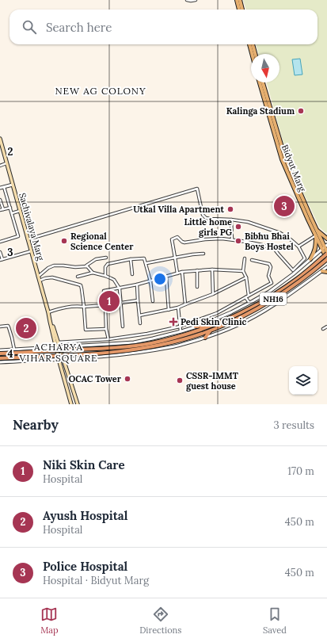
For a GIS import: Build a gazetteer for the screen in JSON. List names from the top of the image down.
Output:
{
  "streets": {
    "highway": ["NH16"],
    "main road": ["Bidyut Marg", "Sachivalaya Marg"]
  },
  "crossings": [
    ["Bidyut Marg", "NH16"]
  ],
  "districts": ["NEW AG COLONY", "ACHARYA VIHAR SQUARE"],
  "places": {
    "other": [
      "Kalinga Stadium",
      "Utkal Villa Apartment",
      "Little home girls PG",
      "Regional Science Center",
      "Bibhu Bhai Boys Hostel",
      "OCAC Tower",
      "CSSR-IMMT guest house"
    ],
    "health": ["Pedi Skin Clinic"]
  },
  "north": "bottom",
  "page": {
    "search": "Search here",
    "pins": ["3", "1", "2"],
    "heading": ["Nearby", "3 results"],
    "list": [
      {
        "mark": "1",
        "name": "Niki Skin Care",
        "note": "Hospital",
        "value": "170 m"
      },
      {
        "mark": "2",
        "name": "Ayush Hospital",
        "note": "Hospital",
        "value": "450 m"
      },
      {
        "mark": "3",
        "name": "Police Hospital",
        "note": "Hospital · Bidyut Marg",
        "value": "450 m"
      }
    ],
    "nav": ["Map", "Directions", "Saved"]
  },
  "grid": {
    "rows": ["2", "3", "4"]
  }
}
